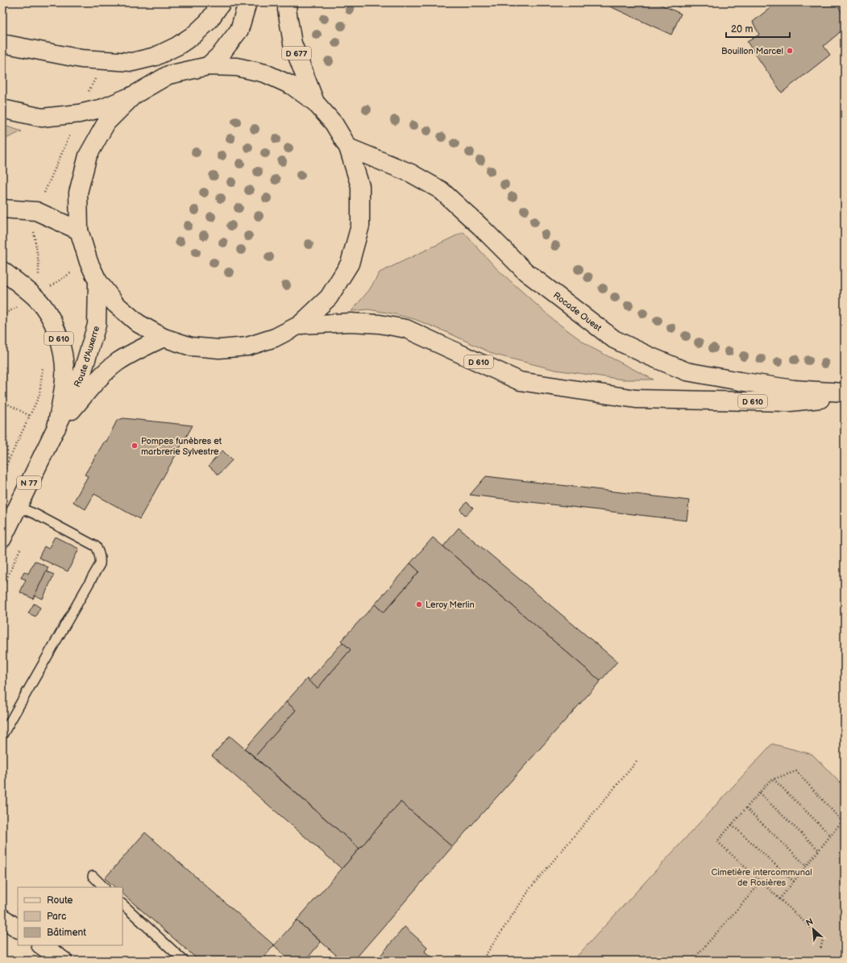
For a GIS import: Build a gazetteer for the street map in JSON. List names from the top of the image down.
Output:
{
  "streets": {
    "main road": [
      "D 677",
      "Rocade Ouest",
      "D 610",
      "Route d'Auxerre",
      "N 77"
    ]
  },
  "crossings": [
    ["D 610", "Route d'Auxerre"]
  ],
  "parks": ["Cimetière intercommunal de Rosières"],
  "places": ["Bouillon Marcel", "Pompes funèbres et marbrerie Sylvestre", "Leroy Merlin"],
  "legend": ["Route", "Parc", "Bâtiment"],
  "scale_bar": "20 m",
  "north": "top left"
}
